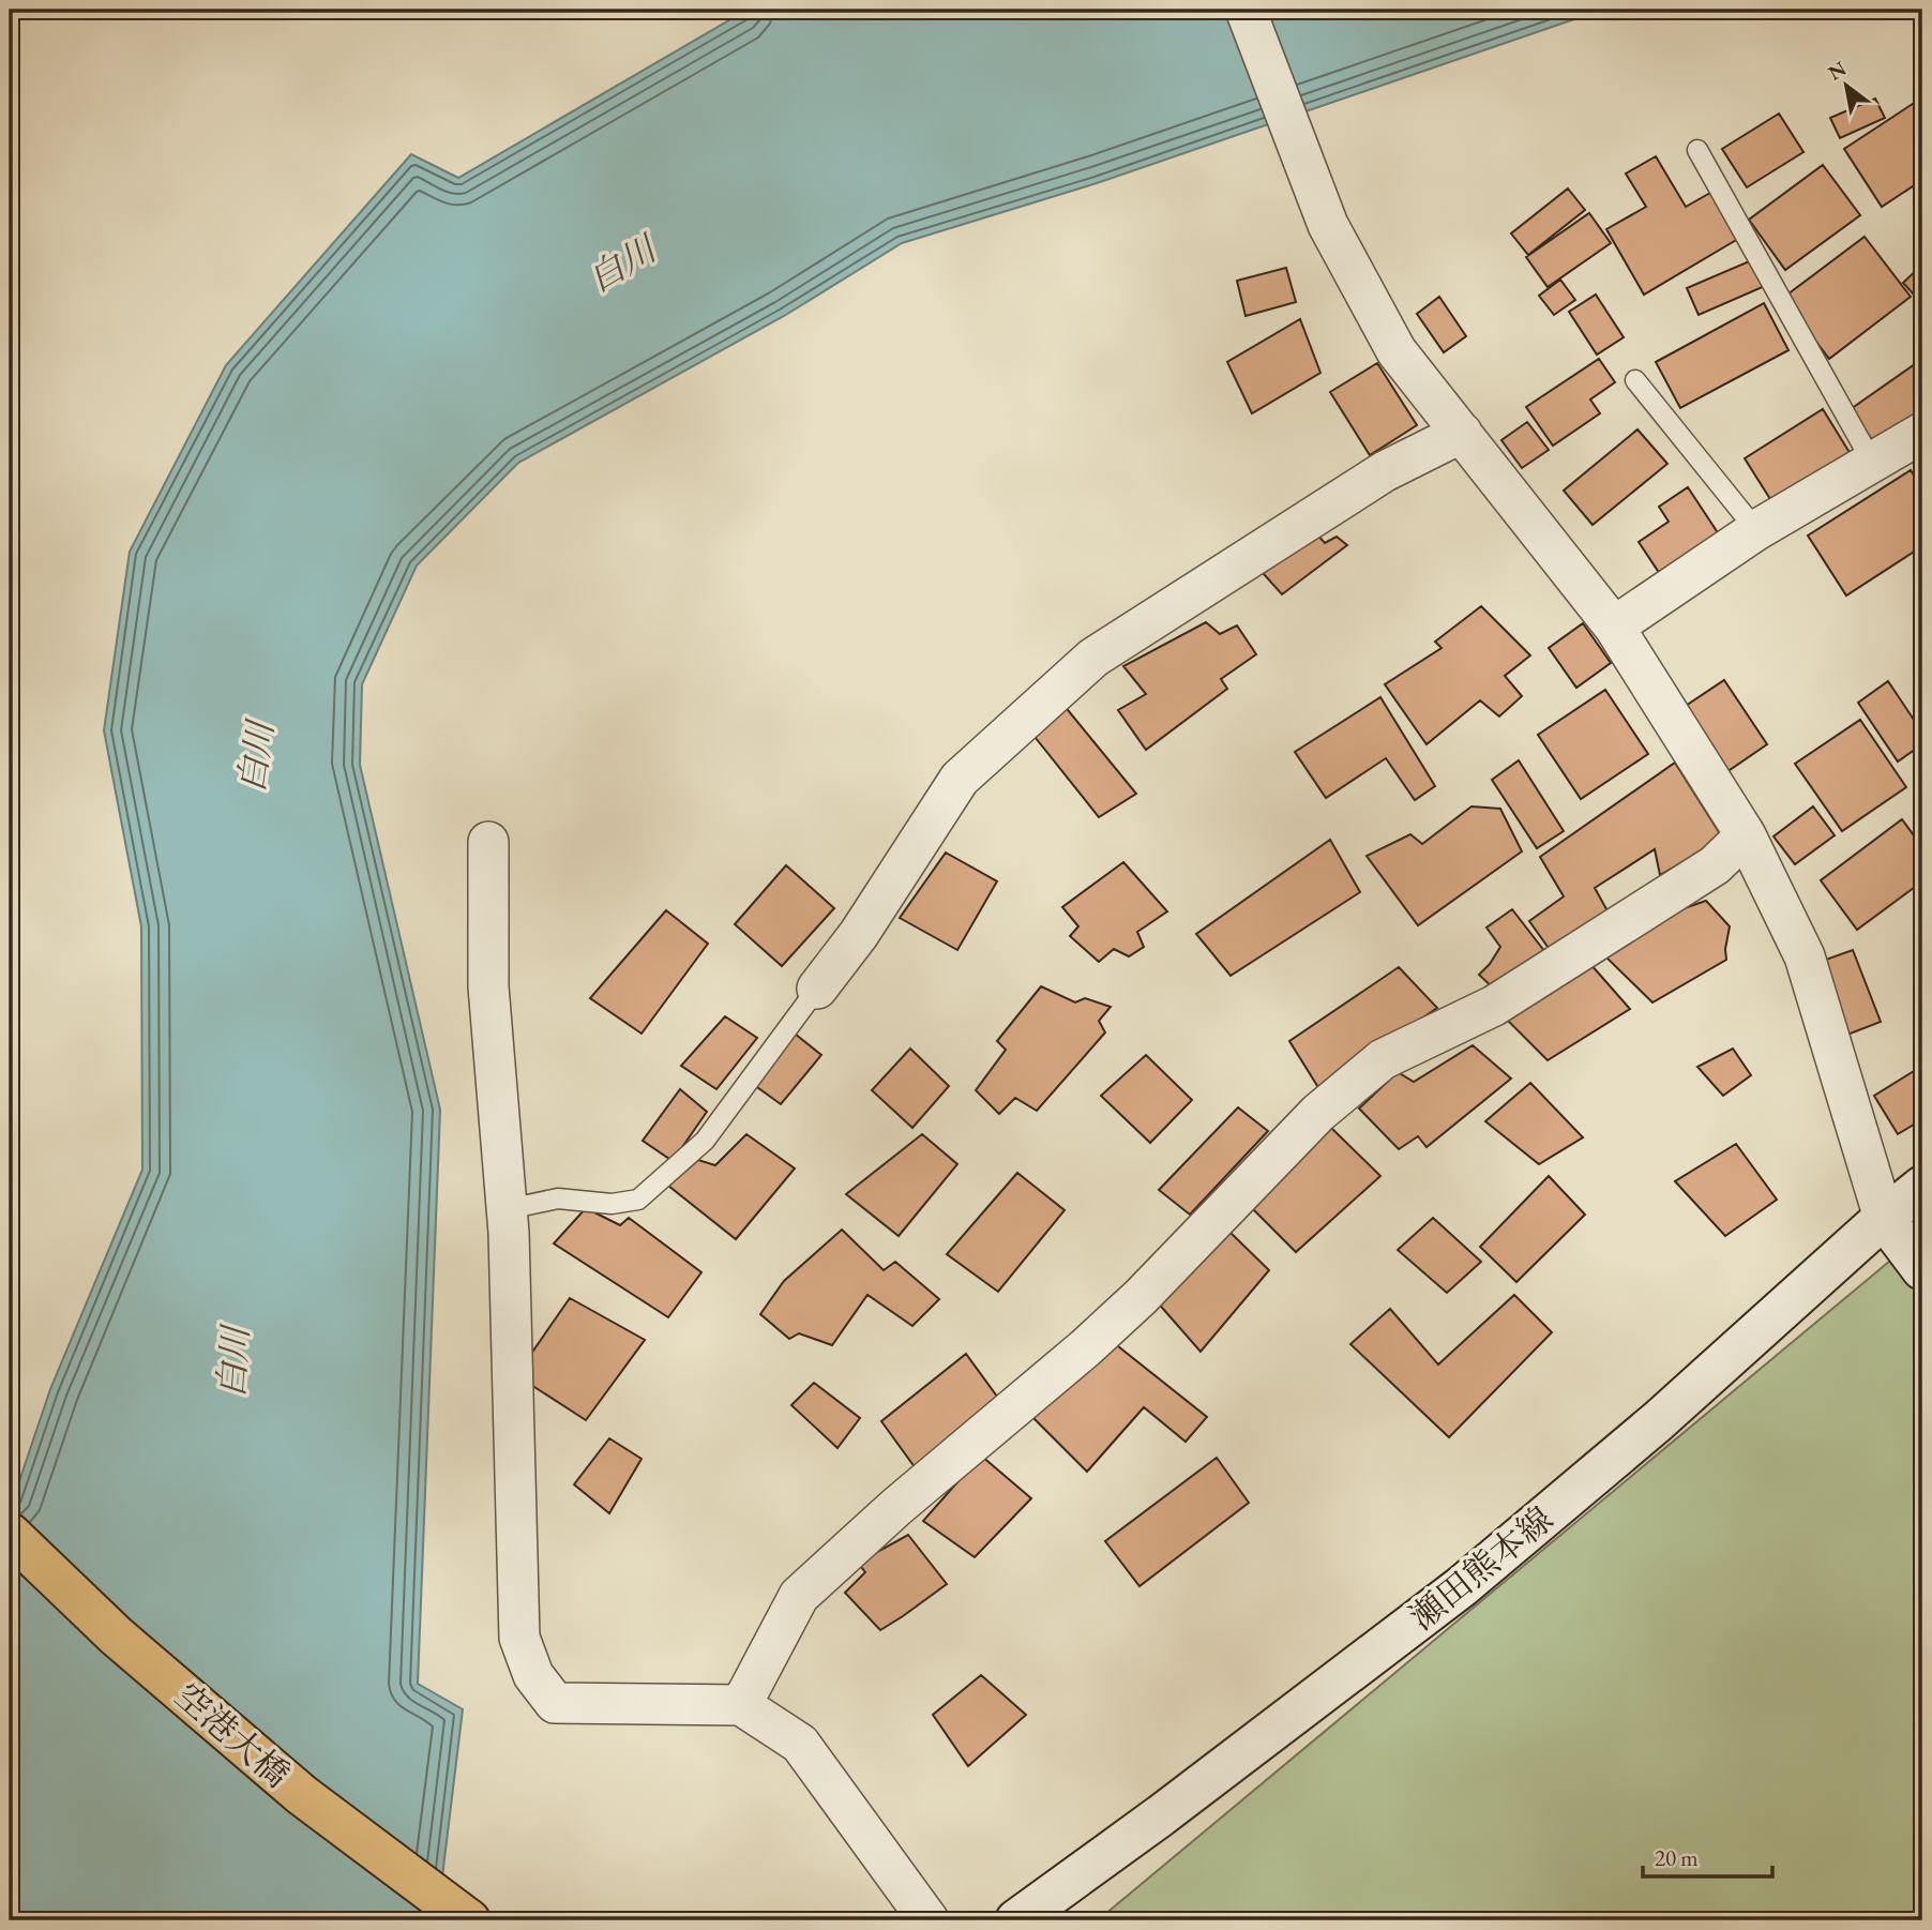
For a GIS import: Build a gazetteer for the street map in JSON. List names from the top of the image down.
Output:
{
  "streets": {
    "main road": ["瀬田熊本線", "空港大橋"]
  },
  "water": ["白川"],
  "scale_bar": "20 m",
  "north": "top left"
}
